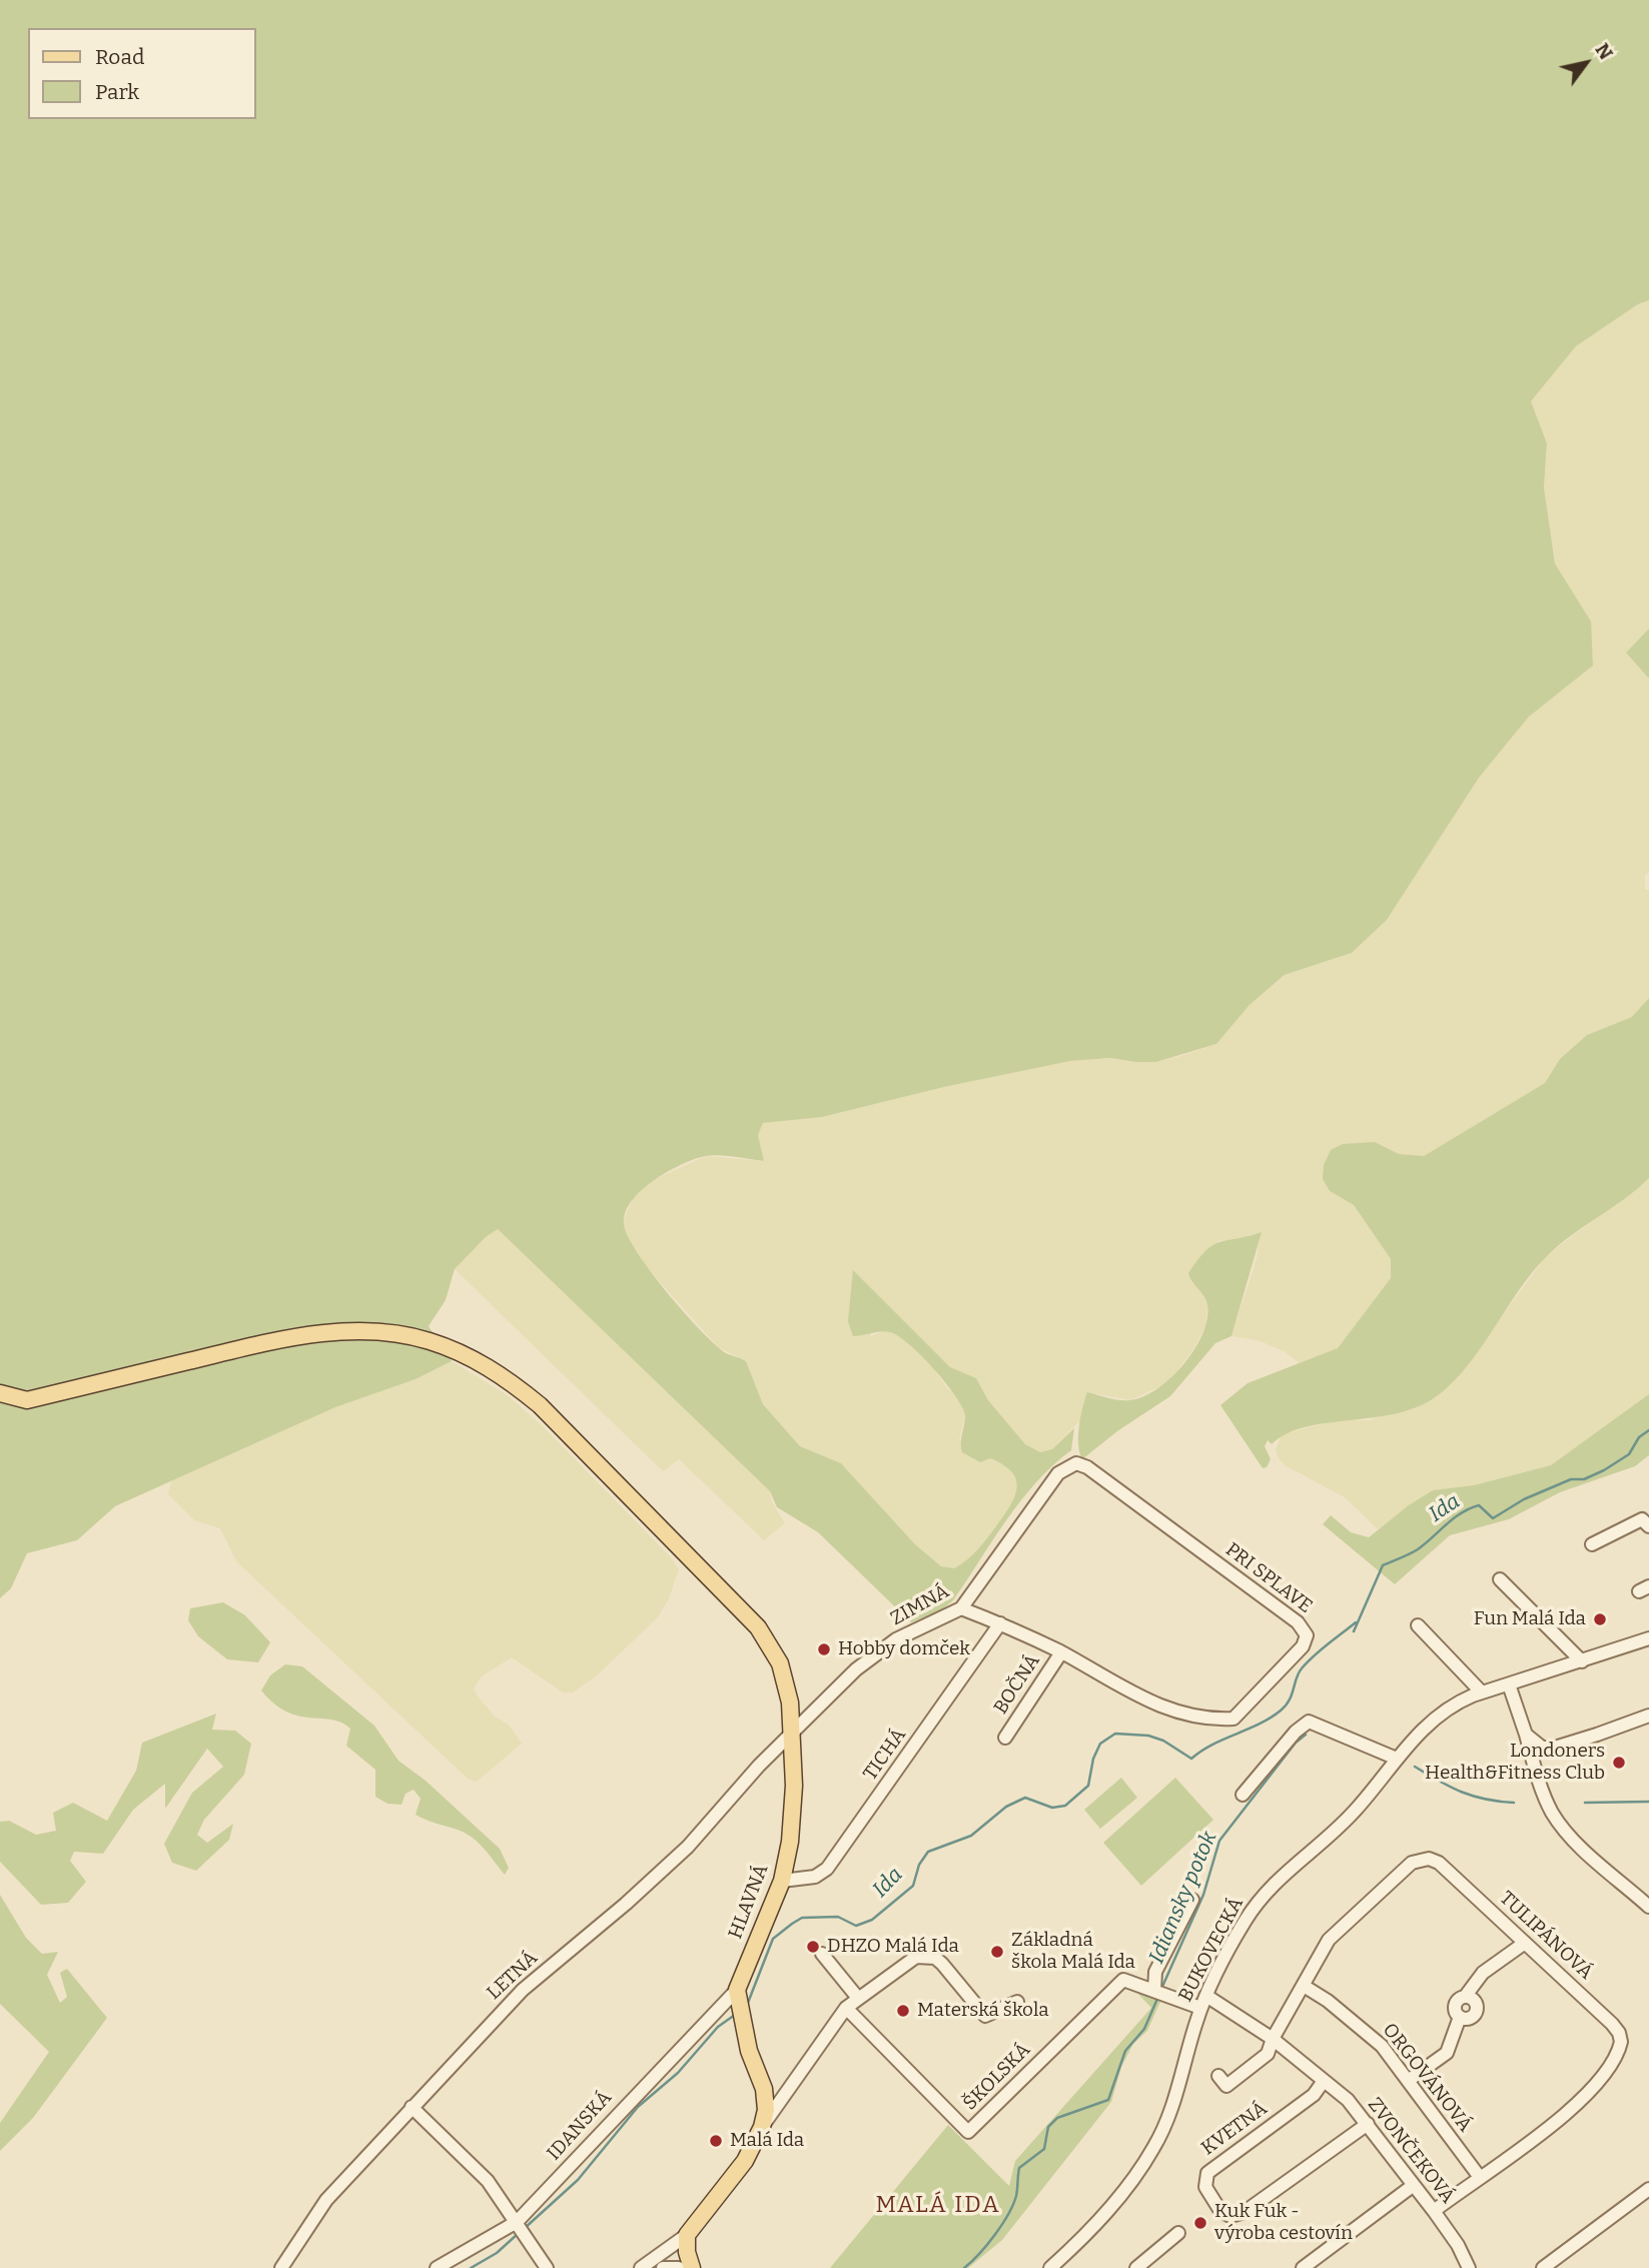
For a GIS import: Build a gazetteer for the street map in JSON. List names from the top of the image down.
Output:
{
  "streets": {
    "main road": ["HLAVNÁ"],
    "street": [
      "PRI SPLAVE",
      "ZIMNÁ",
      "BOČNÁ",
      "TICHÁ",
      "TULIPÁNOVÁ",
      "BUKOVECKÁ",
      "LETNÁ",
      "ŠKOLSKÁ",
      "ORGOVÁNOVÁ",
      "IDANSKÁ",
      "KVETNÁ",
      "ZVONČEKOVÁ"
    ]
  },
  "crossings": [
    ["PRI SPLAVE", "ZIMNÁ"],
    ["PRI SPLAVE", "BOČNÁ"],
    ["PRI SPLAVE", "TICHÁ"],
    ["ZIMNÁ", "HLAVNÁ"],
    ["ZIMNÁ", "LETNÁ"],
    ["TICHÁ", "HLAVNÁ"],
    ["HLAVNÁ", "LETNÁ"],
    ["HLAVNÁ", "IDANSKÁ"],
    ["TULIPÁNOVÁ", "ORGOVÁNOVÁ"],
    ["TULIPÁNOVÁ", "KVETNÁ"],
    ["TULIPÁNOVÁ", "ZVONČEKOVÁ"],
    ["BUKOVECKÁ", "ŠKOLSKÁ"],
    ["BUKOVECKÁ", "ZVONČEKOVÁ"],
    ["ŠKOLSKÁ", "ZVONČEKOVÁ"],
    ["KVETNÁ", "ZVONČEKOVÁ"]
  ],
  "districts": ["MALÁ IDA"],
  "water": ["Ida", "Idiansky potok"],
  "places": [
    "Fun Malá Ida",
    "Hobby domček",
    "Londoners Health&Fitness Club",
    "DHZO Malá Ida",
    "Základná škola Malá Ida",
    "Materská škola",
    "Malá Ida",
    "Kuk Fuk - výroba cestovín"
  ],
  "legend": ["Road", "Park"],
  "north": "top right"
}
